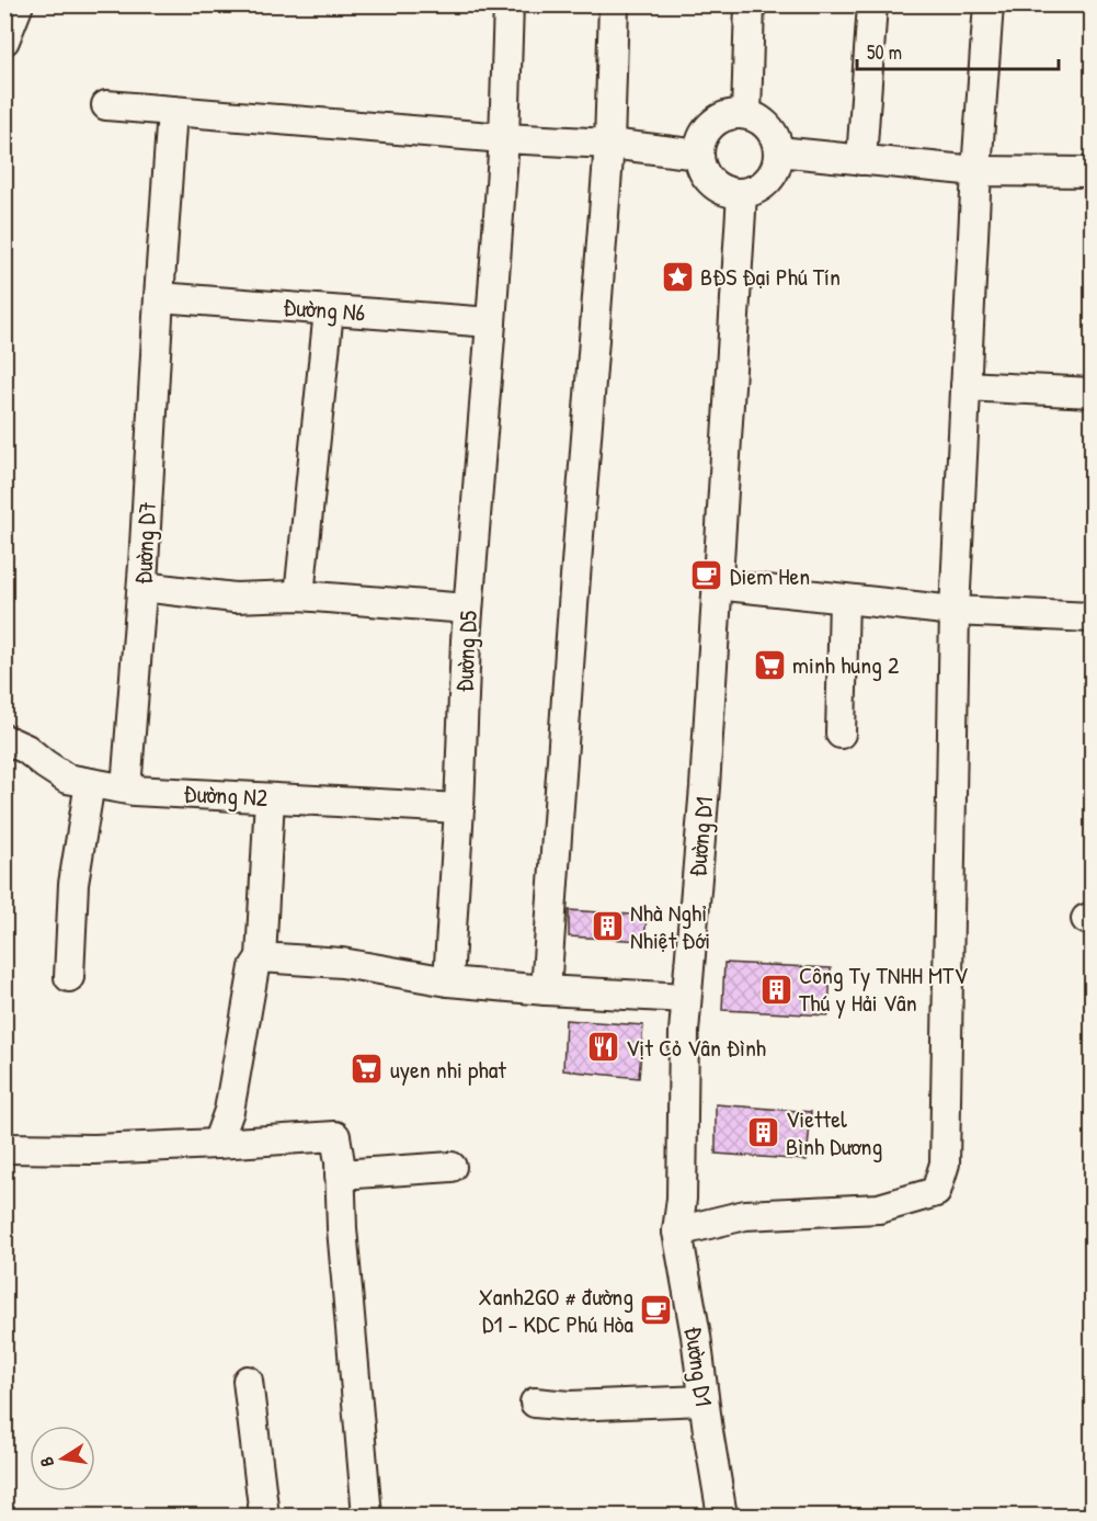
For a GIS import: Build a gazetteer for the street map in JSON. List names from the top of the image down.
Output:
{
  "streets": {
    "street": [
      "Đường N6",
      "Đường D7",
      "Đường D5",
      "Đường N2",
      "Đường D1"
    ]
  },
  "crossings": [
    ["Đường N6", "Đường D7"],
    ["Đường N6", "Đường D5"],
    ["Đường D7", "Đường N2"],
    ["Đường D5", "Đường N2"]
  ],
  "places": {
    "place": ["BĐS Đại Phú Tín"],
    "cafe": ["Diem Hen", "Xanh2GO # đường D1 - KDC Phú Hòa"],
    "supermarket": ["minh hung 2", "uyen nhi phat"],
    "building": ["Nhà Nghỉ Nhiệt Đới", "Công Ty TNHH MTV Thú y Hải Vân", "Viettel Bình Dương"],
    "restaurant": ["Vịt Cỏ Vân Đình"]
  },
  "scale_bar": "50 m",
  "north": "left"
}
